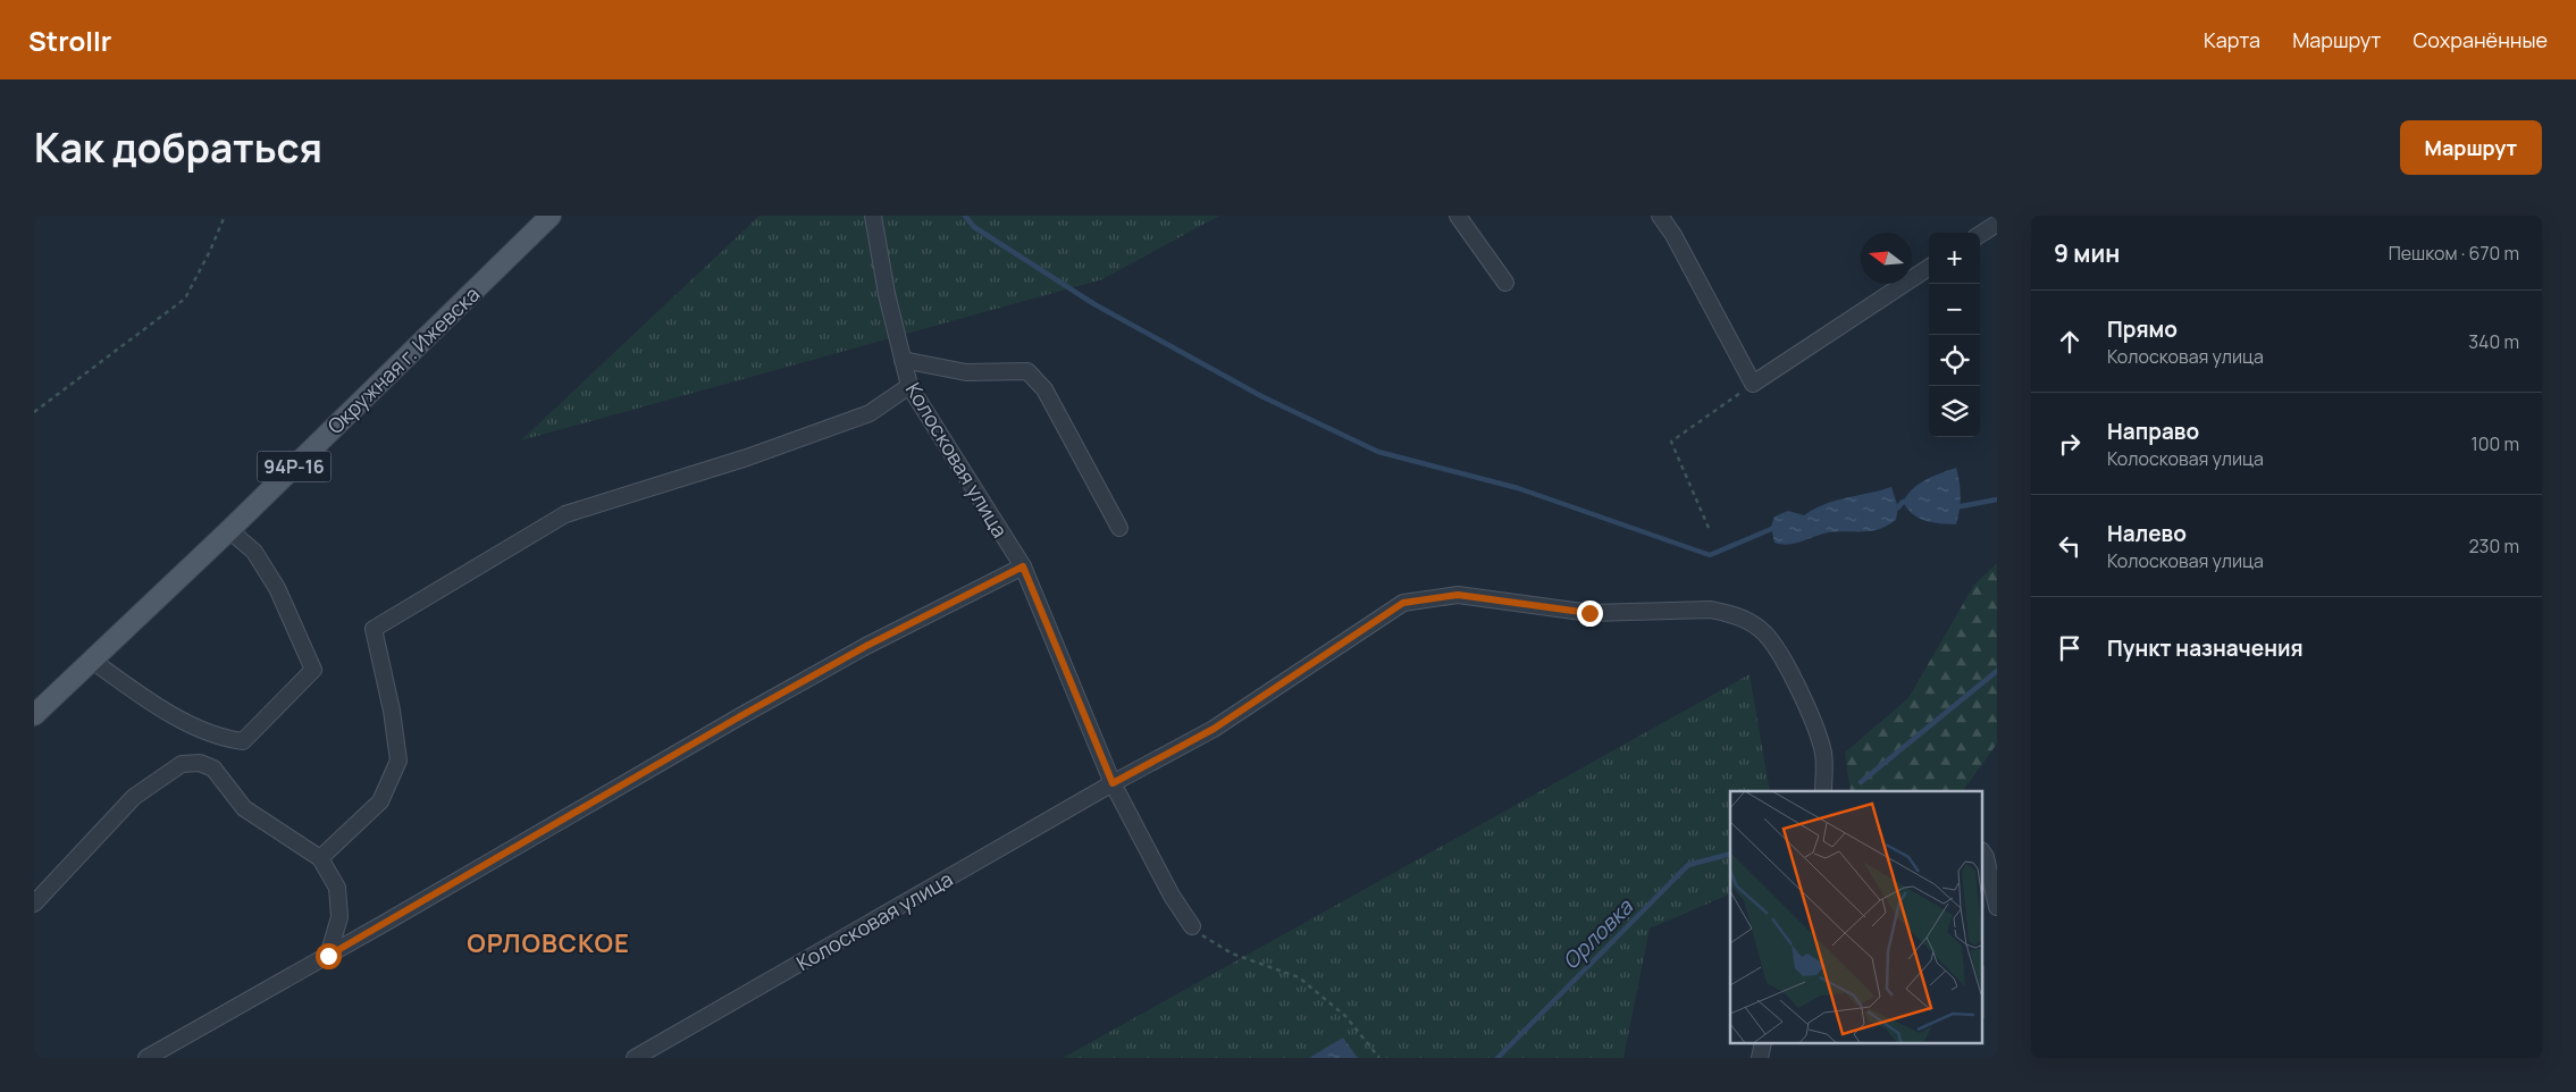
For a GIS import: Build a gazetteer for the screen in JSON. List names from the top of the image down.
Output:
{
  "streets": {
    "main road": ["Окружная г. Ижевска", "94Р-16"],
    "street": ["Колосковая улица"]
  },
  "districts": ["ОРЛОВСКОЕ"],
  "water": ["Орловка"],
  "north": "left",
  "page": {
    "header": "Strollr",
    "nav": ["Карта", "Маршрут", "Сохранённые"],
    "title": "Как добраться",
    "buttons": "Маршрут",
    "heading": ["9 мин", "Пешком · 670 m"],
    "map_buttons": ["+", "−"],
    "list": [
      ["Прямо", "Колосковая улица", "340 m"],
      ["Направо", "Колосковая улица", "100 m"],
      ["Налево", "Колосковая улица", "230 m"],
      "Пункт назначения"
    ]
  }
}
